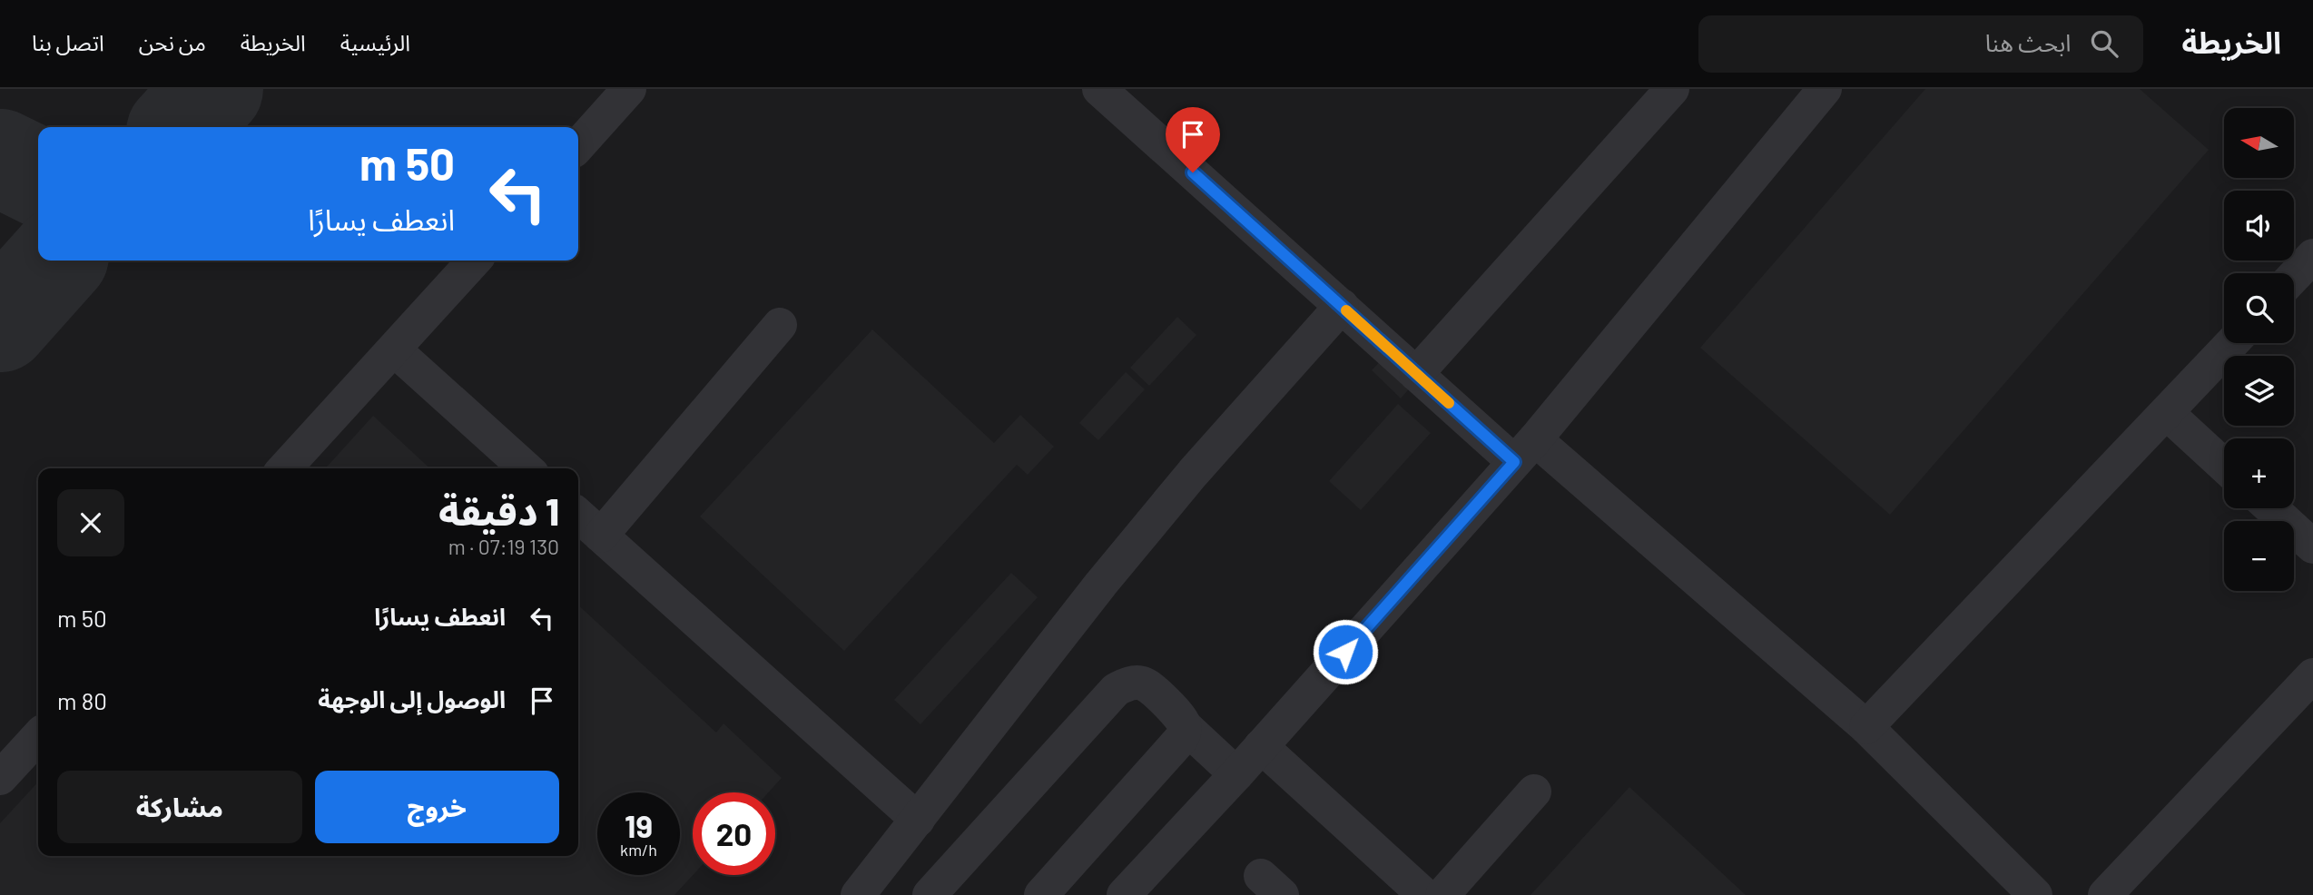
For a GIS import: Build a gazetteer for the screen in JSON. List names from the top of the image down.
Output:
{
  "north": "left",
  "page": {
    "header": "الخريطة",
    "search": "ابحث هنا",
    "nav": [
      "الرئيسية",
      "الخريطة",
      "من نحن",
      "اتصل بنا"
    ],
    "map_buttons": ["+", "−"],
    "turn": ["50 m", "انعطف يسارًا"],
    "heading": ["1 دقيقة", "130 m · 07:19"],
    "list": [
      {
        "name": "انعطف يسارًا",
        "value": "50 m"
      },
      {
        "name": "الوصول إلى الوجهة",
        "value": "80 m"
      }
    ],
    "buttons": ["خروج", "مشاركة"],
    "speed": "19 km/h",
    "limit": "20"
  }
}
